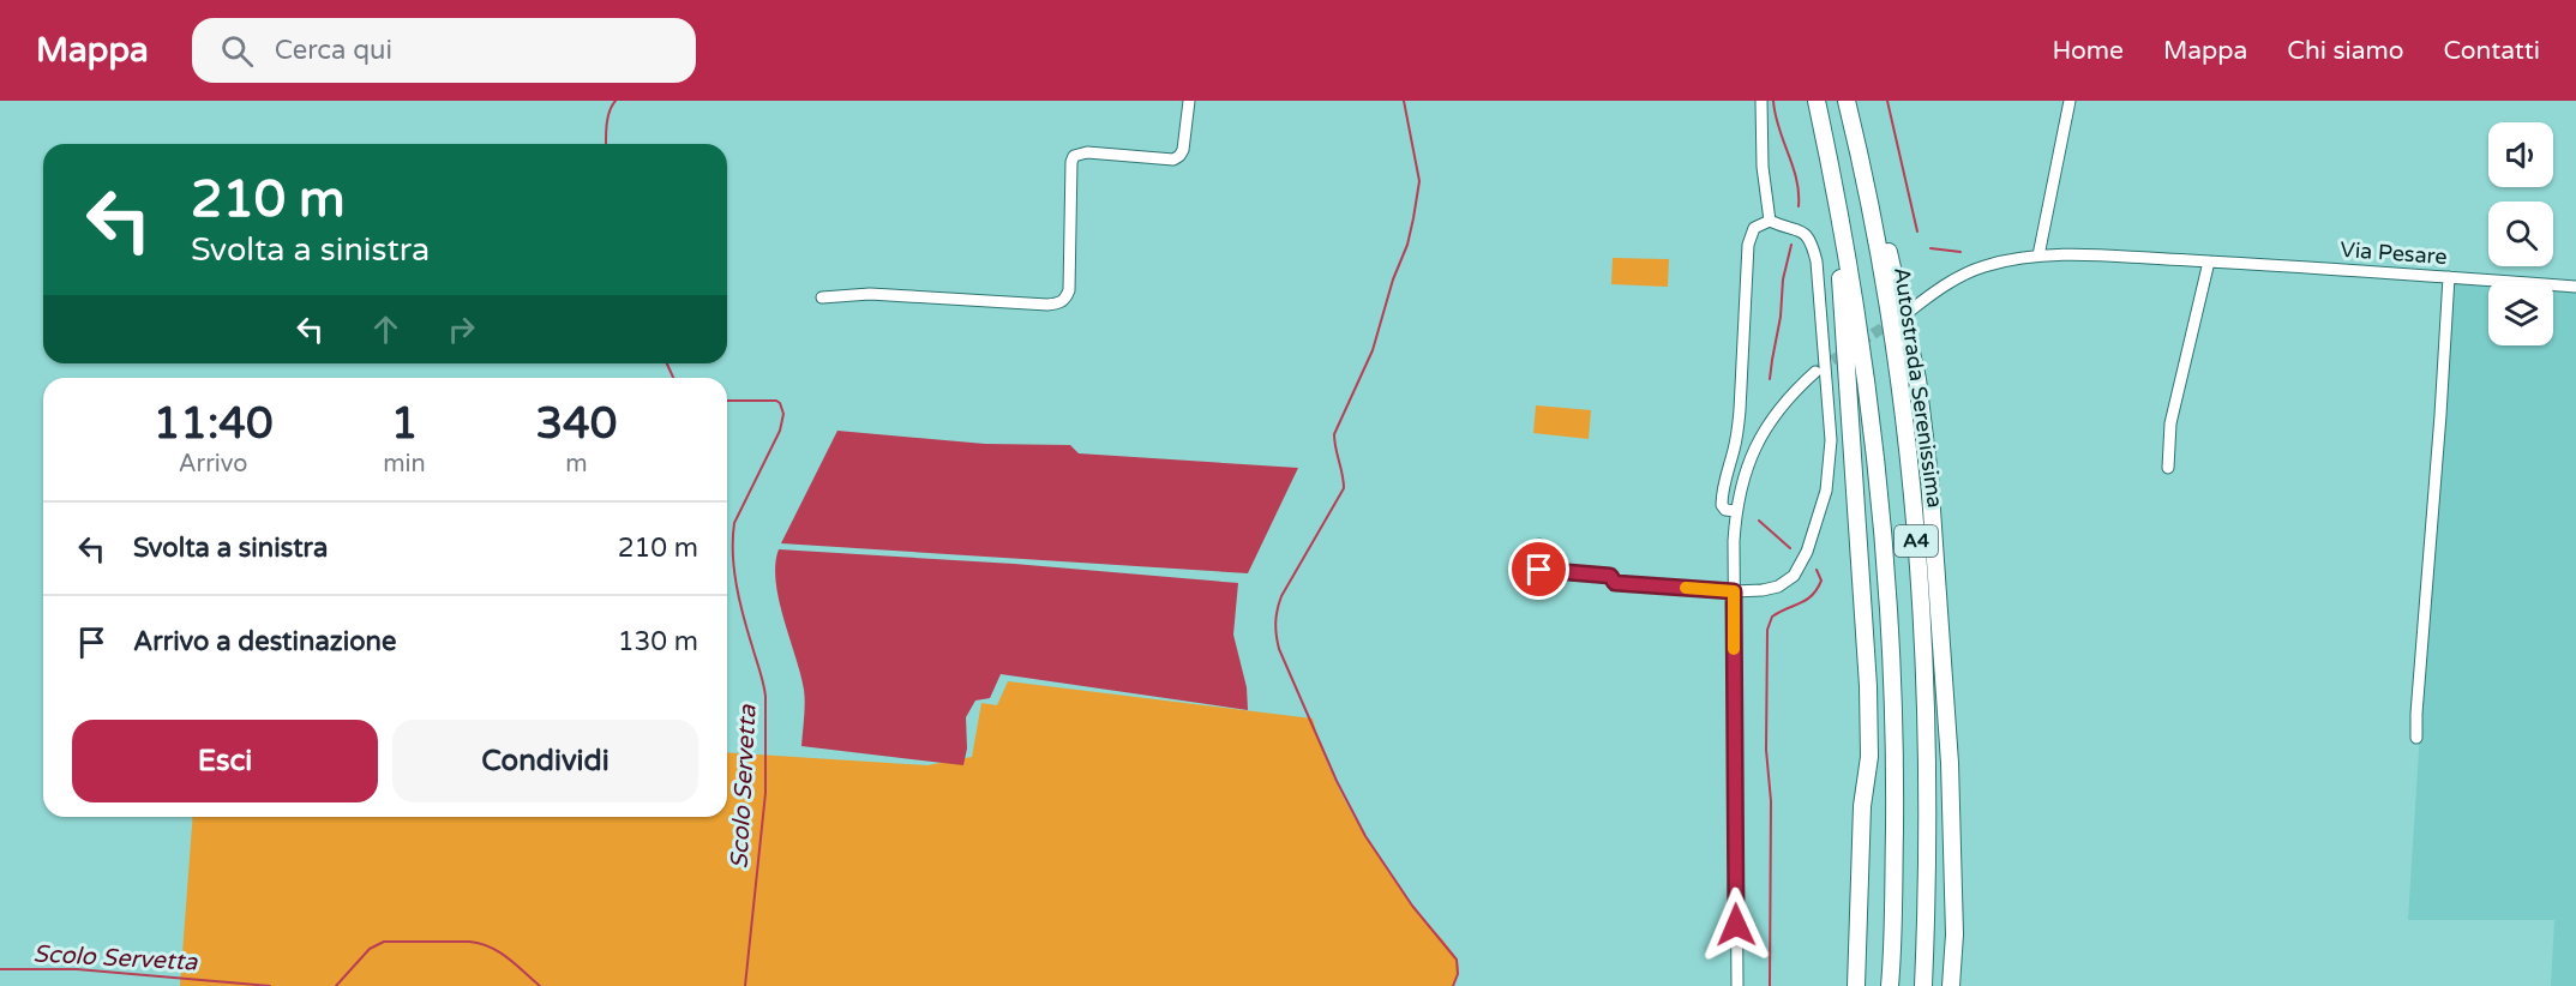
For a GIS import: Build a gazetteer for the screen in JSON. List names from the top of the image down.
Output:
{
  "streets": {
    "highway": ["Autostrada Serenissima", "A4"],
    "street": ["Via Pesare"]
  },
  "water": ["Scolo Servetta"],
  "page": {
    "header": "Mappa",
    "search": "Cerca qui",
    "nav": [
      "Home",
      "Mappa",
      "Chi siamo",
      "Contatti"
    ],
    "turn": ["210 m", "Svolta a sinistra"],
    "eta": [
      "11:40",
      "Arrivo",
      "1",
      "min",
      "340",
      "m"
    ],
    "list": [
      {
        "name": "Svolta a sinistra",
        "value": "210 m"
      },
      {
        "name": "Arrivo a destinazione",
        "value": "130 m"
      }
    ],
    "buttons": ["Esci", "Condividi"]
  }
}
